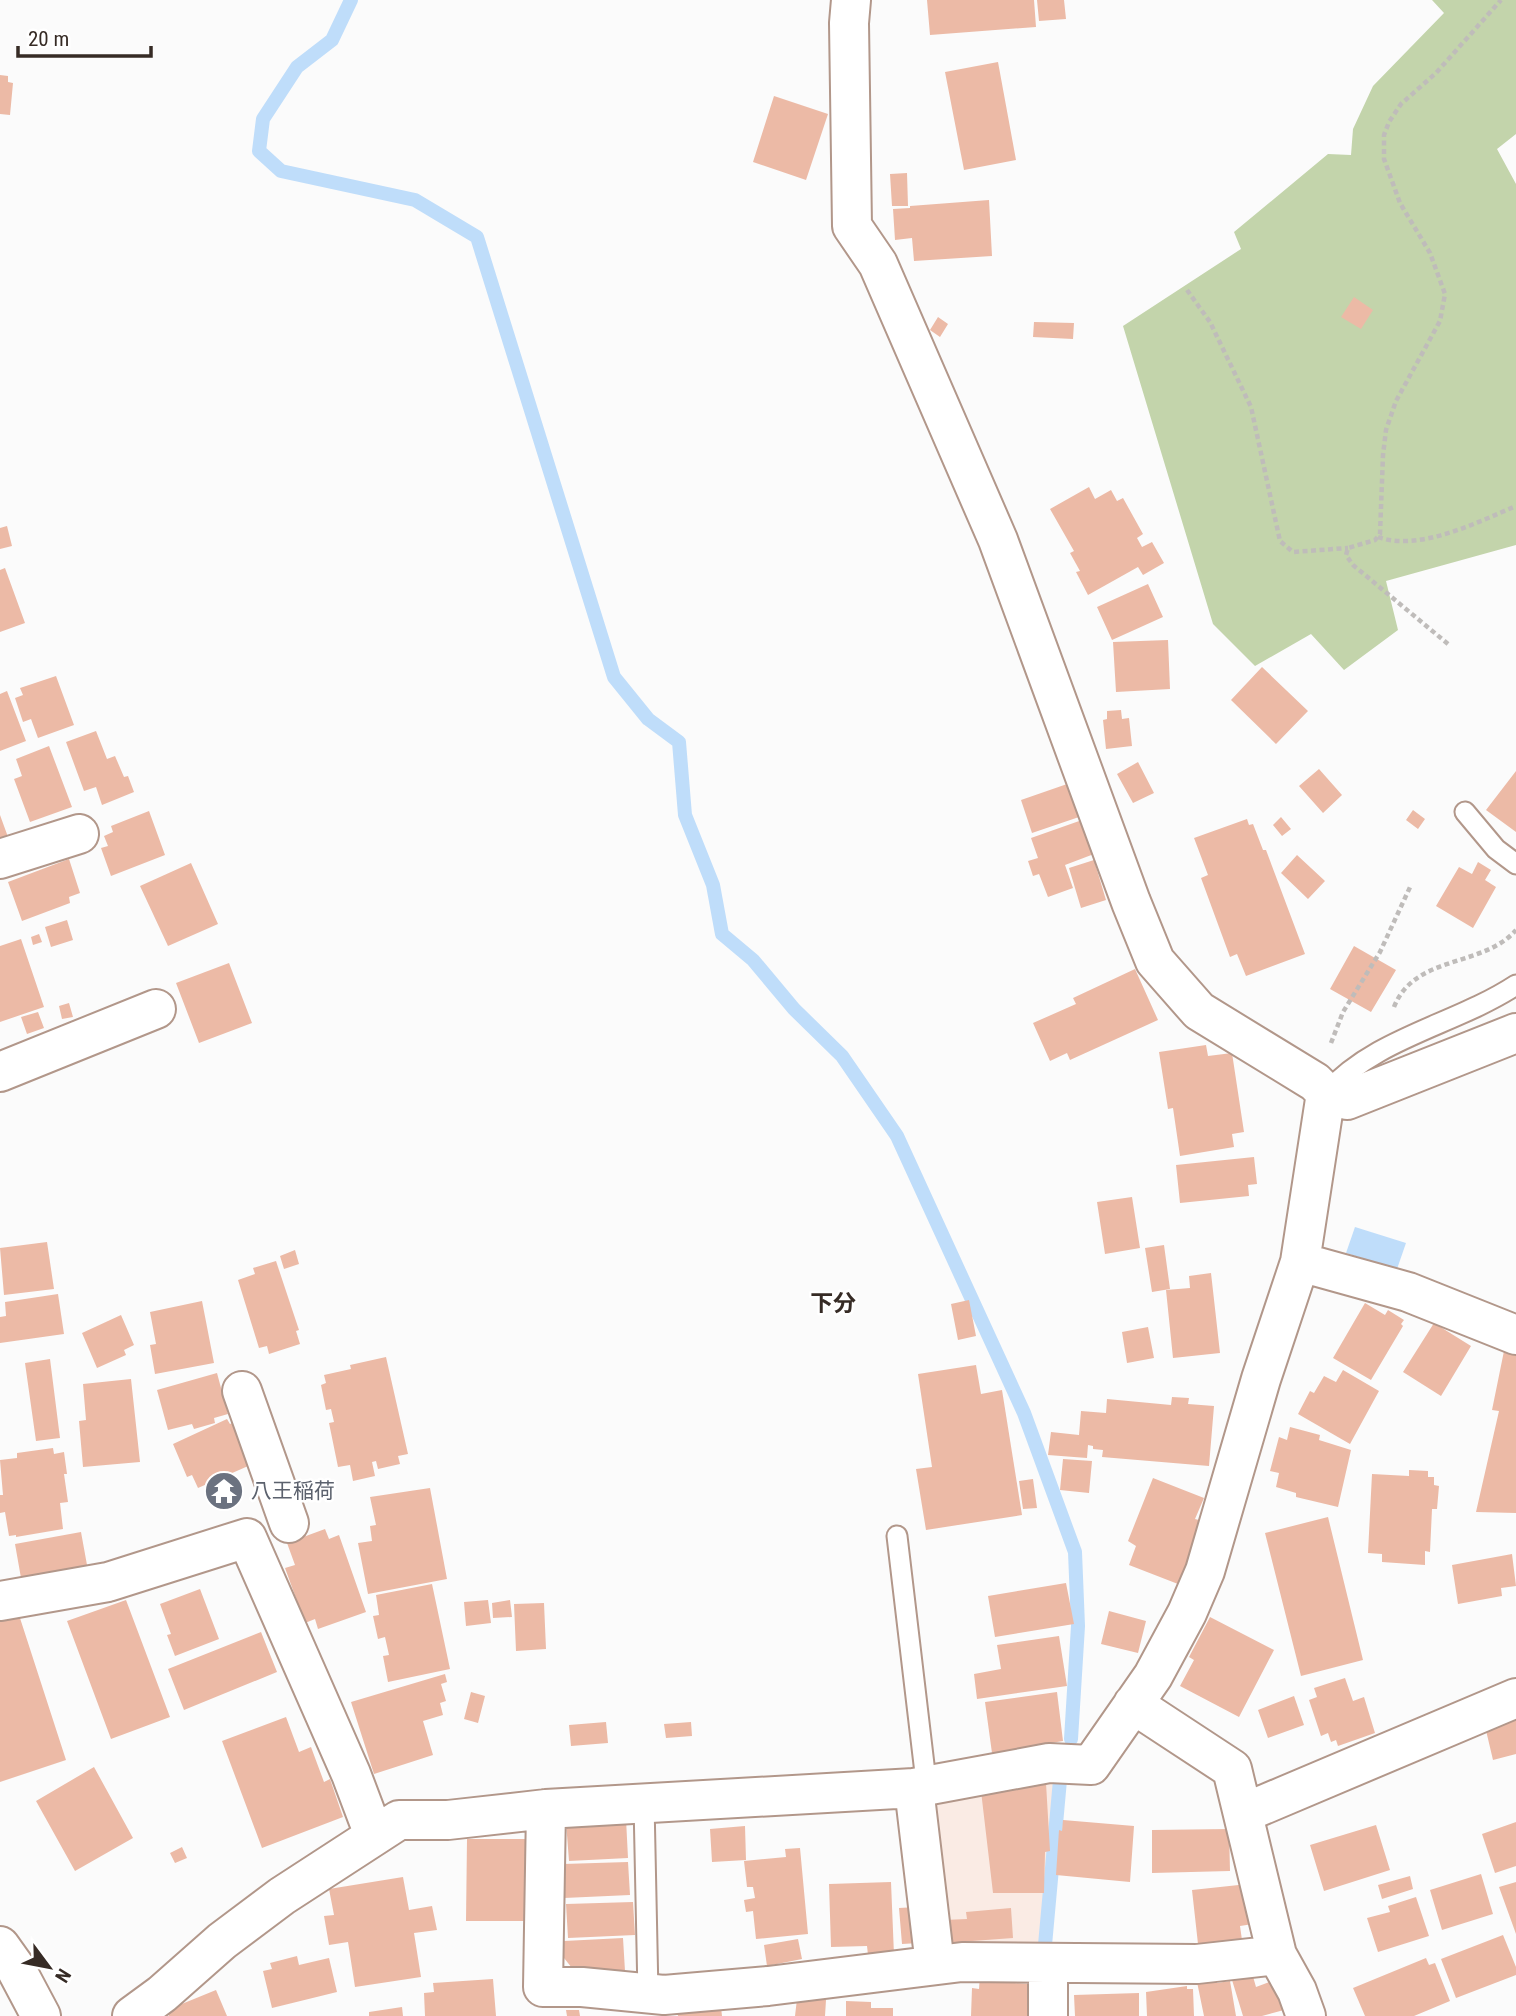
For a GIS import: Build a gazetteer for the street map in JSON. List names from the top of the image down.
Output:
{
  "districts": ["下分"],
  "places": {
    "temple": ["八王稲荷"]
  },
  "scale_bar": "20 m",
  "north": "bottom right"
}
